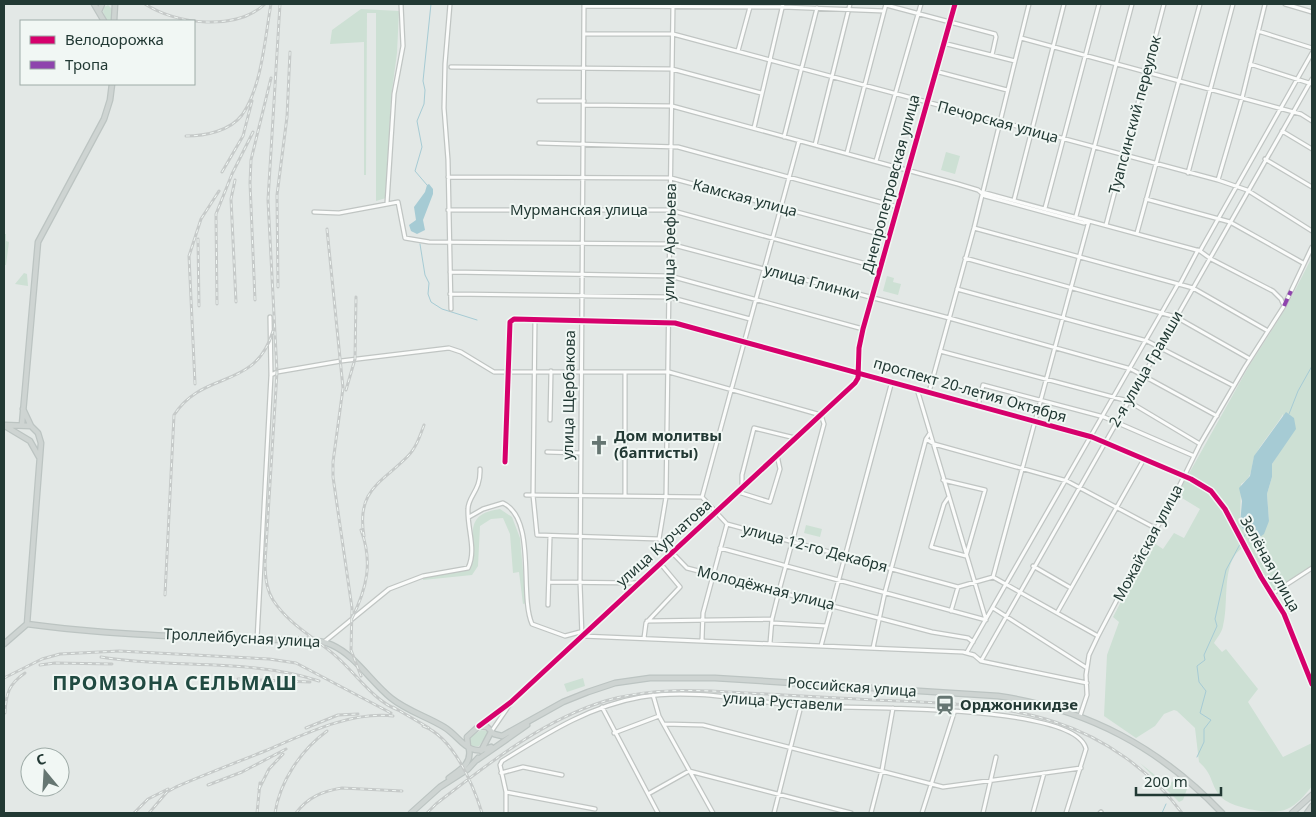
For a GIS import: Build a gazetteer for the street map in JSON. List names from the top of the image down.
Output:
{
  "streets": {
    "main road": ["Троллейбусная улица", "Российская улица"],
    "street": [
      "Туапсинский переулок",
      "Печорская улица",
      "Днепропетровская улица",
      "Камская улица",
      "Мурманская улица",
      "улица Арефьева",
      "улица Глинки",
      "2-я улица Грамши",
      "проспект 20-летия Октября",
      "улица Щербакова",
      "улица Курчатова",
      "Можайская улица",
      "улица 12-го Декабря",
      "Зелёная улица",
      "Молодёжная улица",
      "улица Руставели"
    ]
  },
  "crossings": [
    ["Туапсинский переулок", "Печорская улица"],
    ["Печорская улица", "Днепропетровская улица"],
    ["Печорская улица", "улица Арефьева"],
    ["Печорская улица", "2-я улица Грамши"],
    ["Печорская улица", "улица Щербакова"],
    ["Днепропетровская улица", "Камская улица"],
    ["Днепропетровская улица", "Мурманская улица"],
    ["Днепропетровская улица", "улица Глинки"],
    ["Днепропетровская улица", "проспект 20-летия Октября"],
    ["Днепропетровская улица", "улица Курчатова"],
    ["Камская улица", "улица Арефьева"],
    ["Камская улица", "улица Щербакова"],
    ["Мурманская улица", "улица Арефьева"],
    ["Мурманская улица", "улица Щербакова"],
    ["улица Арефьева", "улица Глинки"],
    ["улица Арефьева", "проспект 20-летия Октября"],
    ["улица Арефьева", "Молодёжная улица"],
    ["улица Глинки", "2-я улица Грамши"],
    ["улица Глинки", "улица Щербакова"],
    ["улица Глинки", "Можайская улица"],
    ["2-я улица Грамши", "проспект 20-летия Октября"],
    ["проспект 20-летия Октября", "улица Щербакова"],
    ["проспект 20-летия Октября", "улица Курчатова"],
    ["проспект 20-летия Октября", "Можайская улица"],
    ["проспект 20-летия Октября", "Зелёная улица"],
    ["улица Щербакова", "улица Курчатова"],
    ["улица Курчатова", "улица 12-го Декабря"],
    ["улица Курчатова", "Молодёжная улица"],
    ["улица Курчатова", "Троллейбусная улица"],
    ["улица Курчатова", "Российская улица"],
    ["Можайская улица", "Зелёная улица"],
    ["Можайская улица", "Российская улица"],
    ["Троллейбусная улица", "Российская улица"]
  ],
  "districts": ["ПРОМЗОНА СЕЛЬМАШ"],
  "places": {
    "church": ["Дом молитвы (баптисты)"],
    "station": ["Орджоникидзе"]
  },
  "legend": ["Велодорожка", "Тропа"],
  "scale_bar": "200 m",
  "north": "top"
}
